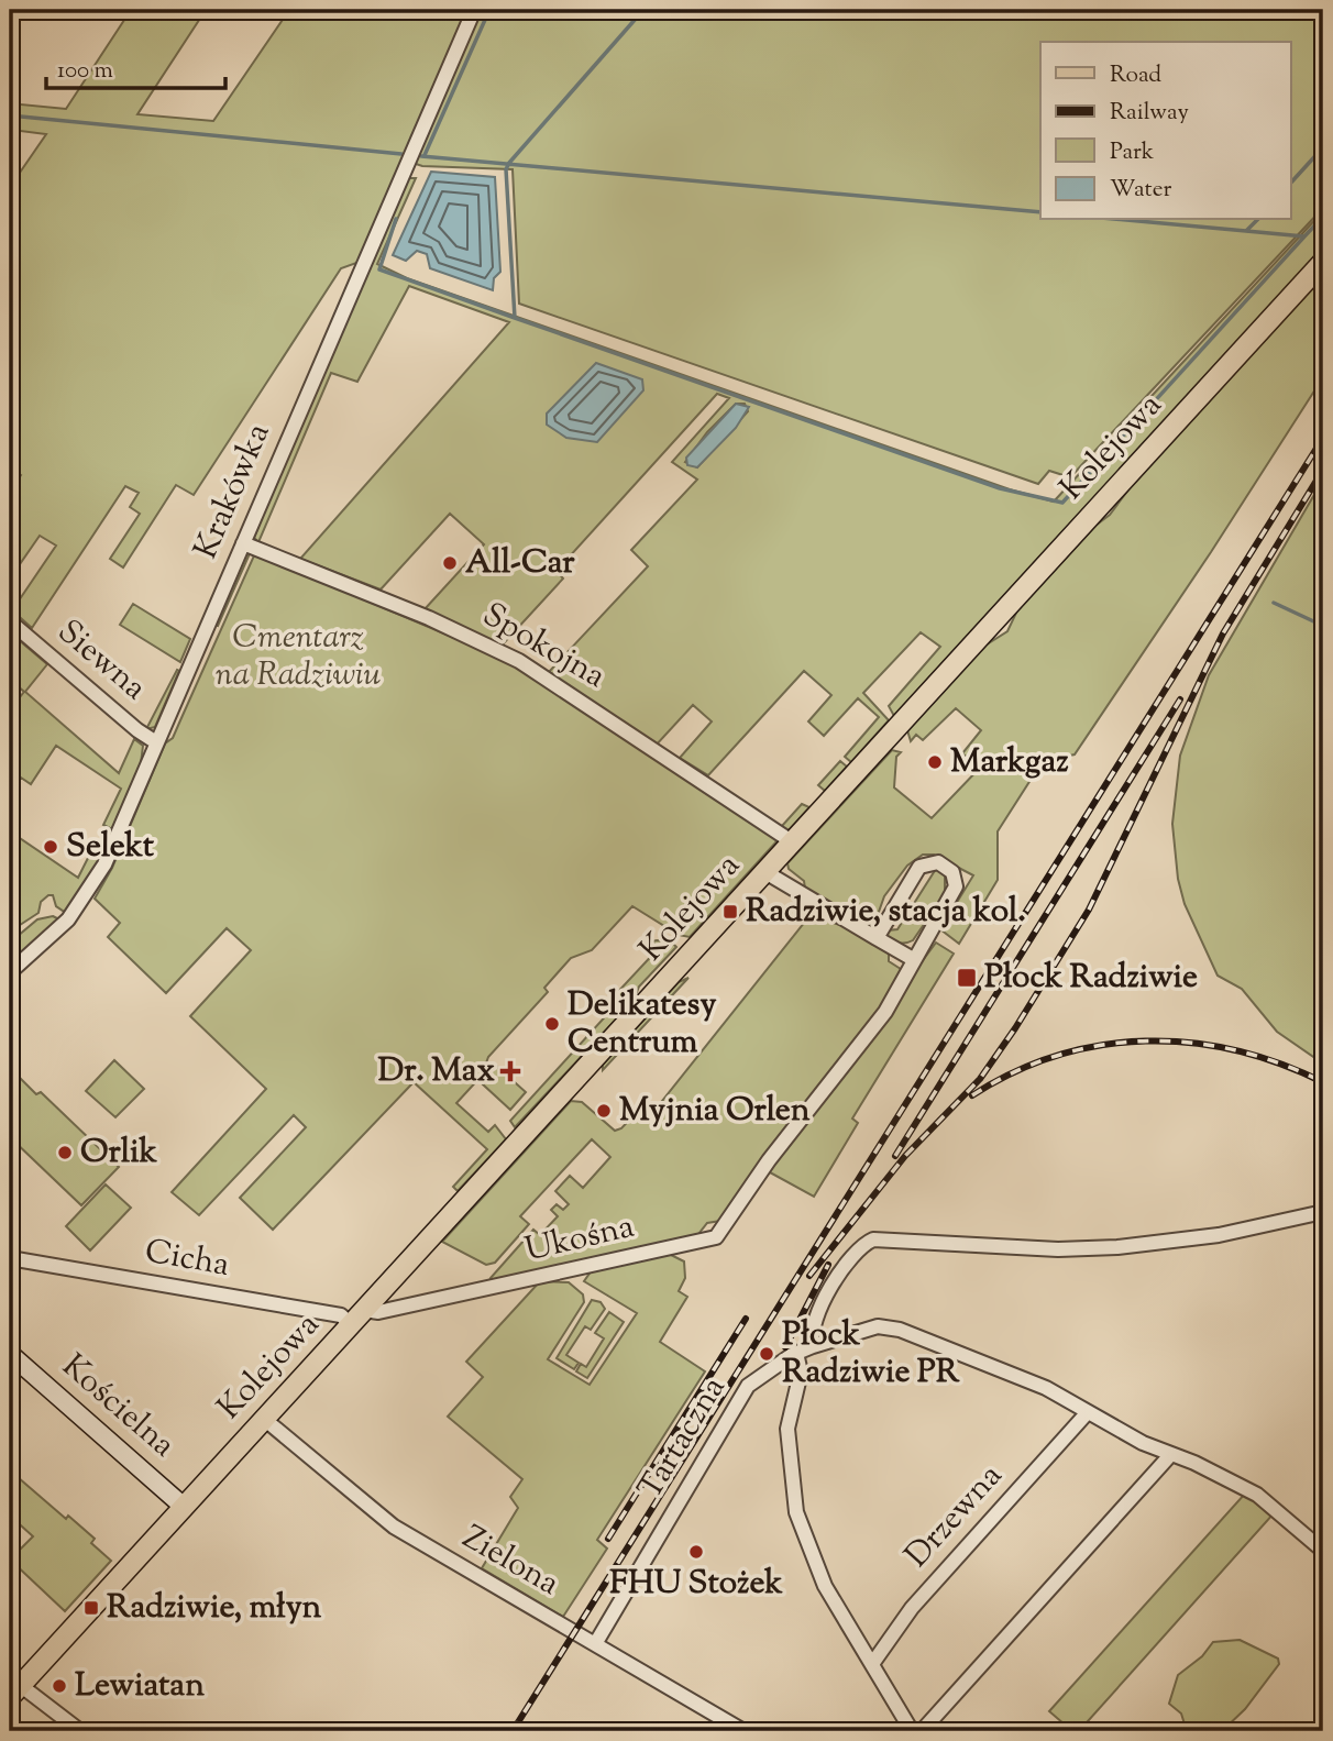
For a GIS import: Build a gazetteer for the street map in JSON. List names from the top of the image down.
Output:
{
  "streets": {
    "main road": ["Kolejowa", "Kościelna"],
    "street": [
      "Krakówka",
      "Spokojna",
      "Siewna",
      "Ukośna",
      "Cicha",
      "Tartaczna",
      "Drzewna",
      "Zielona"
    ]
  },
  "crossings": [
    ["Kolejowa", "Spokojna"],
    ["Kolejowa", "Ukośna"],
    ["Kolejowa", "Cicha"],
    ["Kolejowa", "Kościelna"],
    ["Kolejowa", "Zielona"],
    ["Krakówka", "Spokojna"],
    ["Krakówka", "Siewna"],
    ["Ukośna", "Cicha"],
    ["Tartaczna", "Drzewna"],
    ["Tartaczna", "Zielona"]
  ],
  "parks": ["Cmentarz na Radziwiu"],
  "places": {
    "other": [
      "All-Car",
      "Markgaz",
      "Selekt",
      "Delikatesy Centrum",
      "Myjnia Orlen",
      "Orlik",
      "Płock Radziwie PR",
      "FHU Stożek",
      "Lewiatan"
    ],
    "transit": ["Radziwie, stacja kol.", "Płock Radziwie", "Radziwie, młyn"],
    "health": ["Dr. Max"]
  },
  "legend": [
    "Road",
    "Railway",
    "Park",
    "Water"
  ],
  "scale_bar": "100 m"
}
